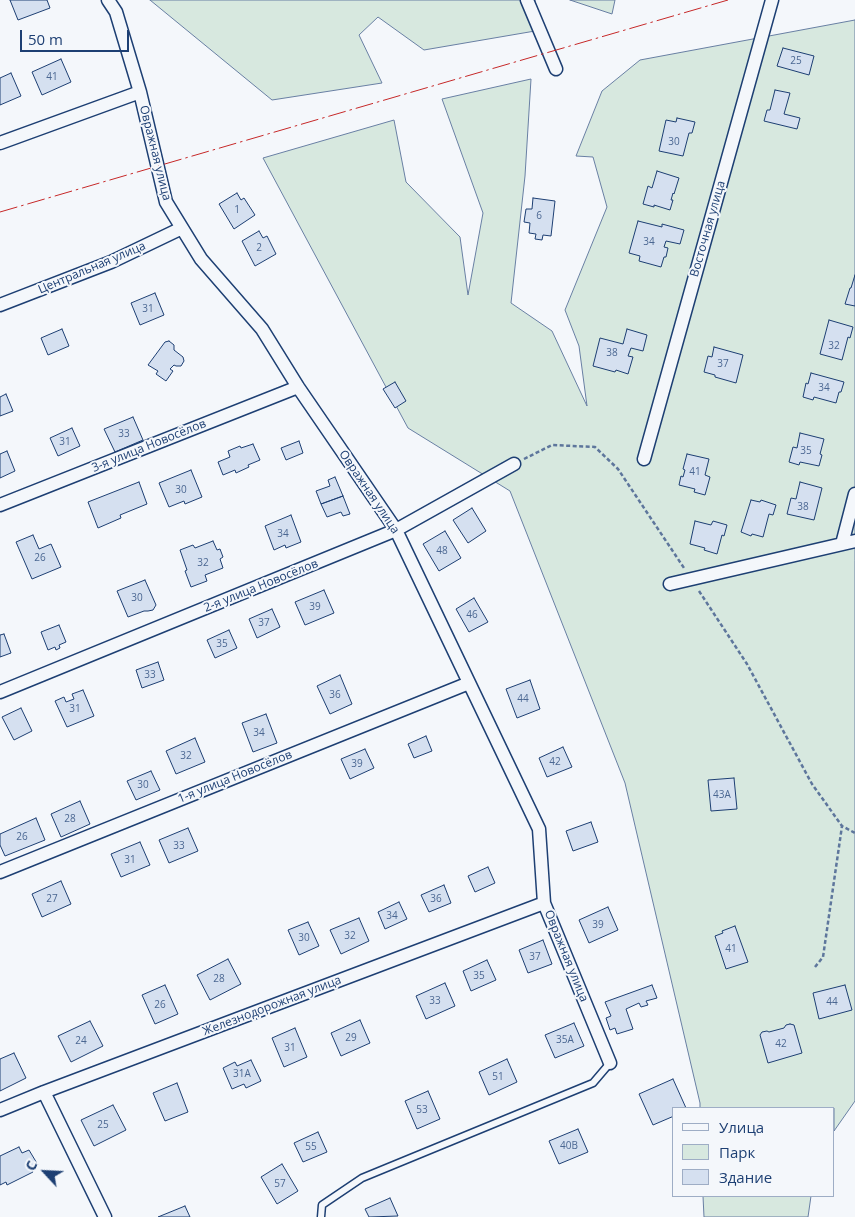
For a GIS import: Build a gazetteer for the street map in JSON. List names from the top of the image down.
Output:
{
  "streets": {
    "street": [
      "Овражная улица",
      "Восточная улица",
      "Центральная улица",
      "3-я улица Новосёлов",
      "2-я улица Новосёлов",
      "1-я улица Новосёлов",
      "Железнодорожная улица"
    ]
  },
  "crossings": [
    ["Овражная улица", "Центральная улица"],
    ["Овражная улица", "3-я улица Новосёлов"],
    ["Овражная улица", "2-я улица Новосёлов"],
    ["Овражная улица", "1-я улица Новосёлов"],
    ["Овражная улица", "Железнодорожная улица"]
  ],
  "house_numbers": [
    "25",
    "41",
    "30",
    "1",
    "6",
    "34",
    "2",
    "31",
    "32",
    "38",
    "37",
    "34",
    "33",
    "31",
    "35",
    "41",
    "30",
    "38",
    "34",
    "48",
    "26",
    "32",
    "30",
    "39",
    "46",
    "37",
    "35",
    "33",
    "36",
    "44",
    "31",
    "34",
    "32",
    "42",
    "39",
    "30",
    "43А",
    "28",
    "26",
    "33",
    "31",
    "27",
    "36",
    "34",
    "39",
    "32",
    "30",
    "41",
    "37",
    "35",
    "28",
    "33",
    "44",
    "26",
    "29",
    "35А",
    "24",
    "42",
    "31",
    "31А",
    "51",
    "53",
    "25",
    "40В",
    "55",
    "57"
  ],
  "legend": ["Улица", "Парк", "Здание"],
  "scale_bar": "50 m",
  "north": "top left"
}
